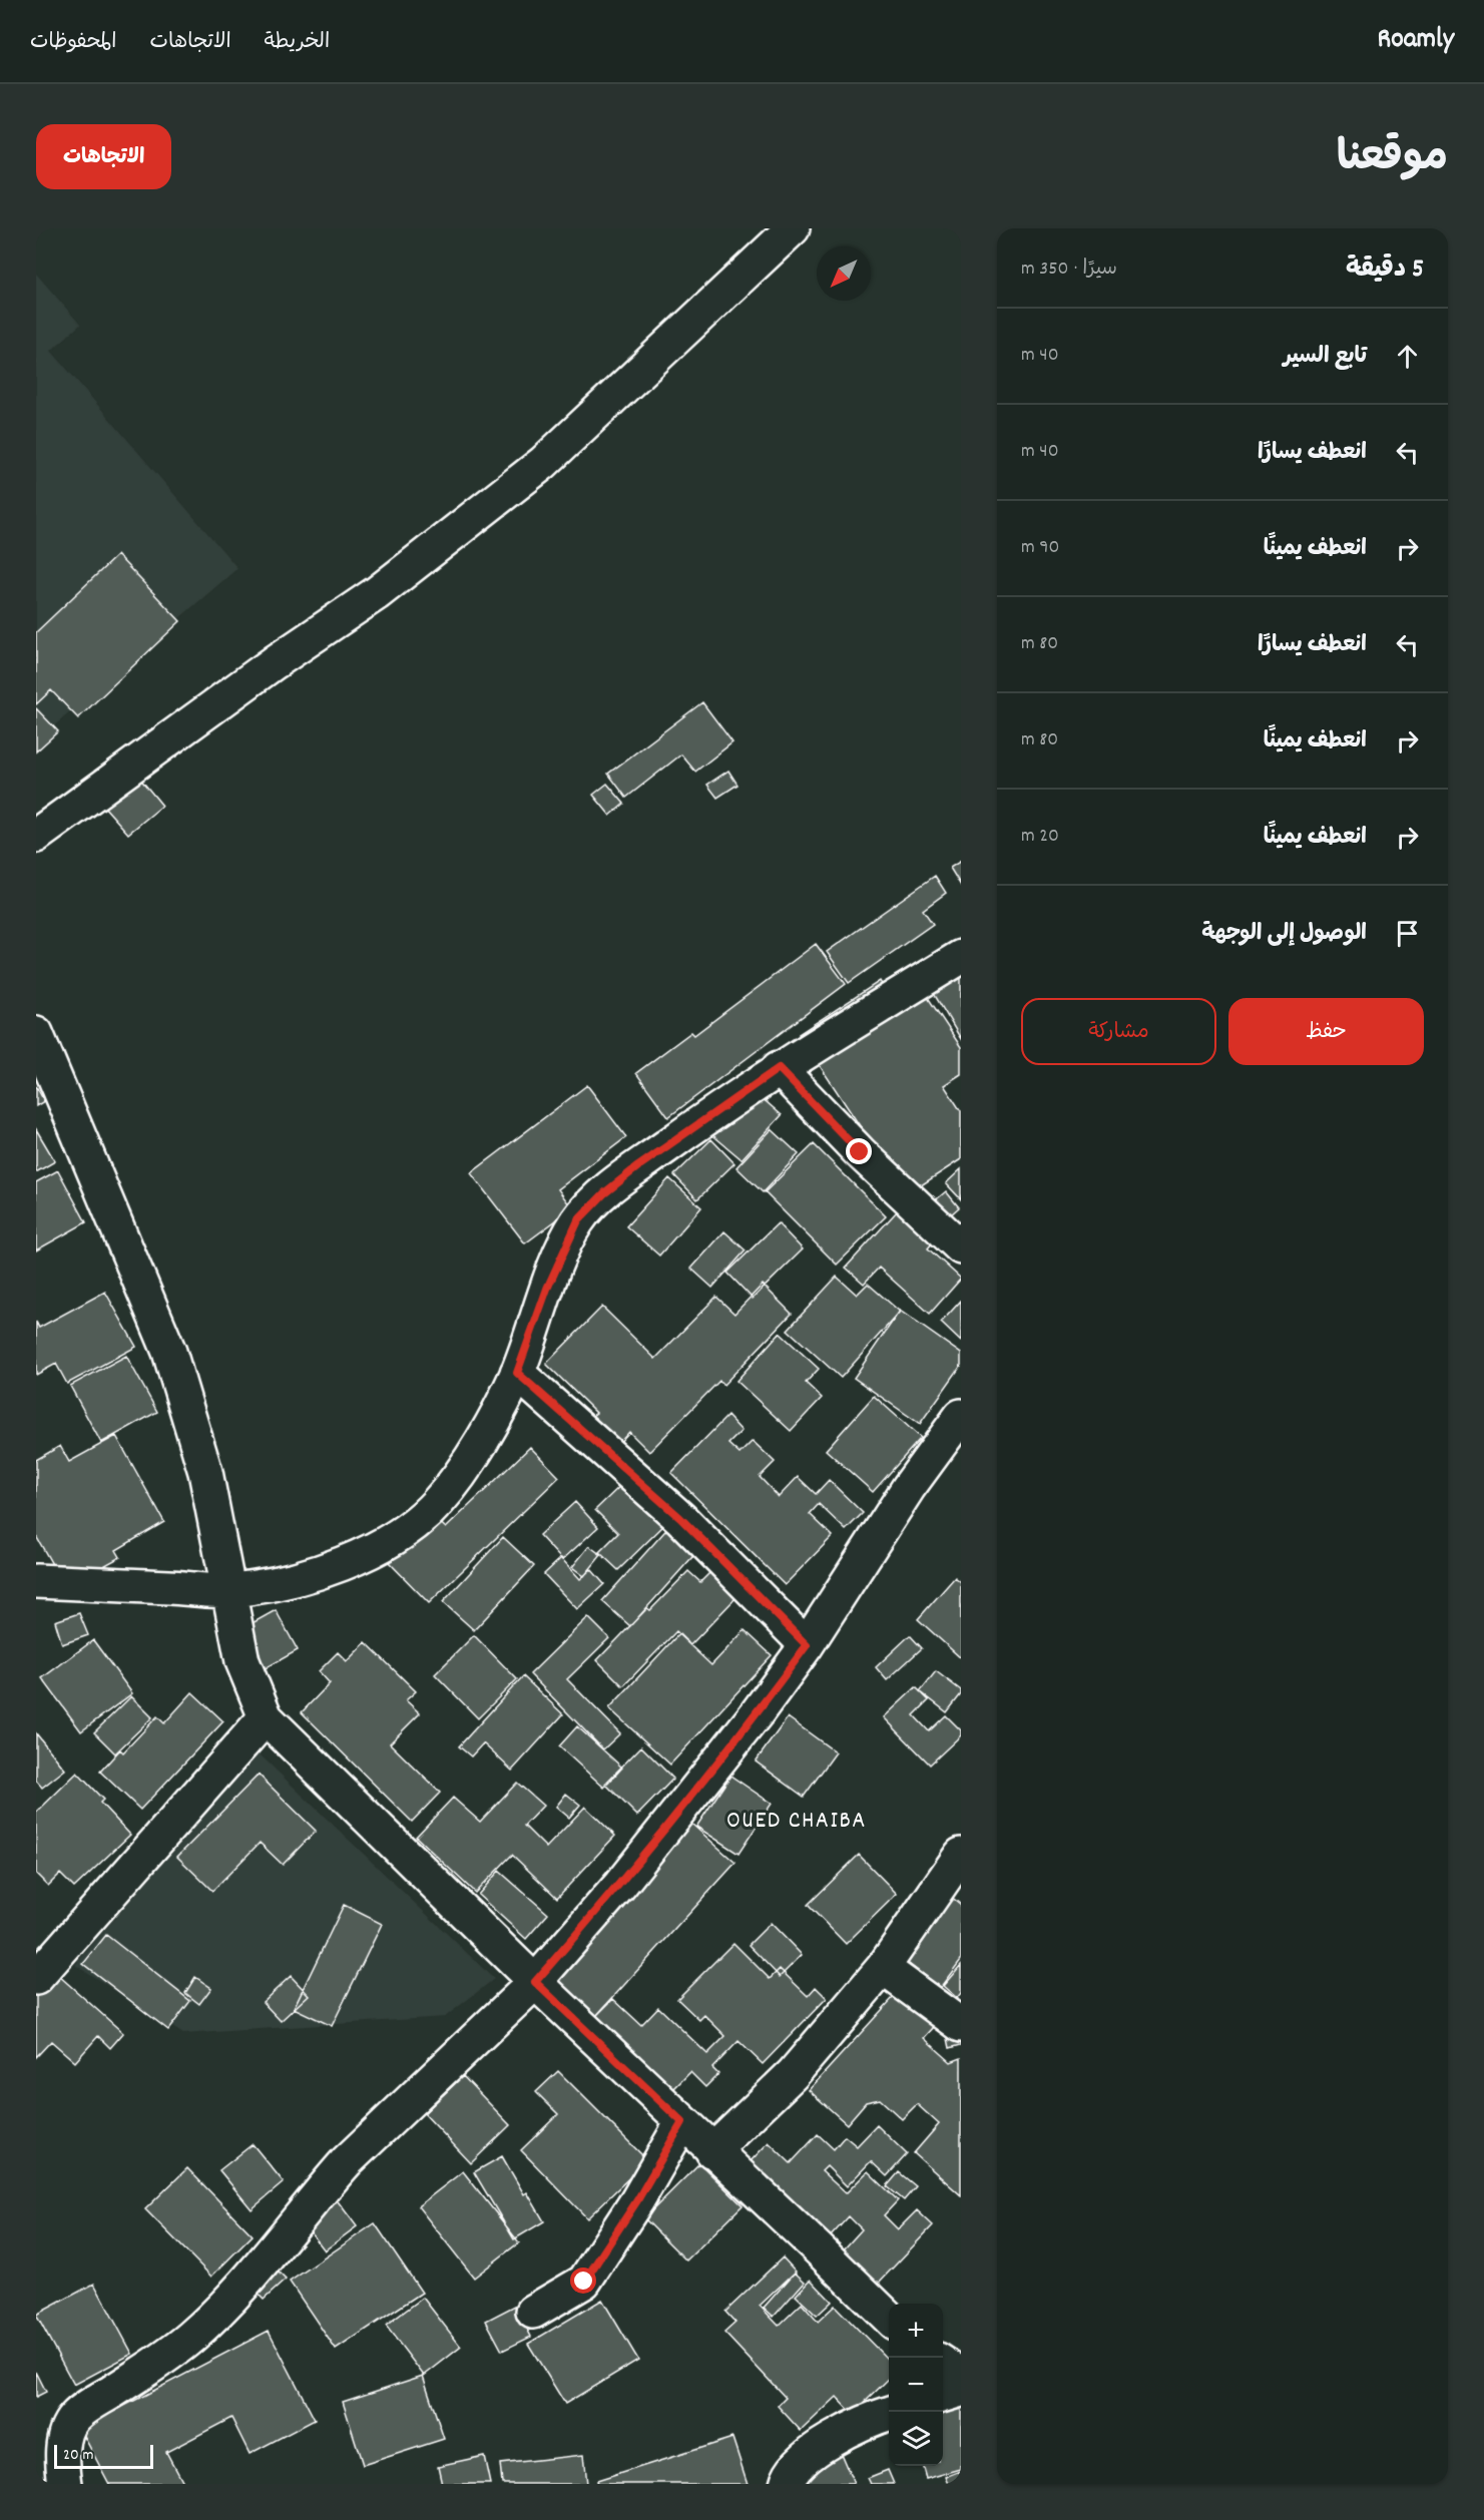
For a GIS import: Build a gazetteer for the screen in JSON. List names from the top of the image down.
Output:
{
  "districts": ["OUED CHAIBA"],
  "scale_bar": "20 m",
  "north": "bottom left",
  "page": {
    "header": "Roamly",
    "nav": ["الخريطة", "الاتجاهات", "المحفوظات"],
    "title": "موقعنا",
    "buttons": [
      "الاتجاهات",
      ["حفظ", "مشاركة"]
    ],
    "heading": ["5 دقيقة", "سيرًا · 350 m"],
    "list": [
      ["تابع السير", "40 m"],
      ["انعطف يسارًا", "40 m"],
      ["انعطف يمينًا", "90 m"],
      ["انعطف يسارًا", "80 m"],
      ["انعطف يمينًا", "80 m"],
      ["انعطف يمينًا", "20 m"],
      "الوصول إلى الوجهة"
    ],
    "map_buttons": ["+", "−"],
    "scale": "20 m"
  }
}
